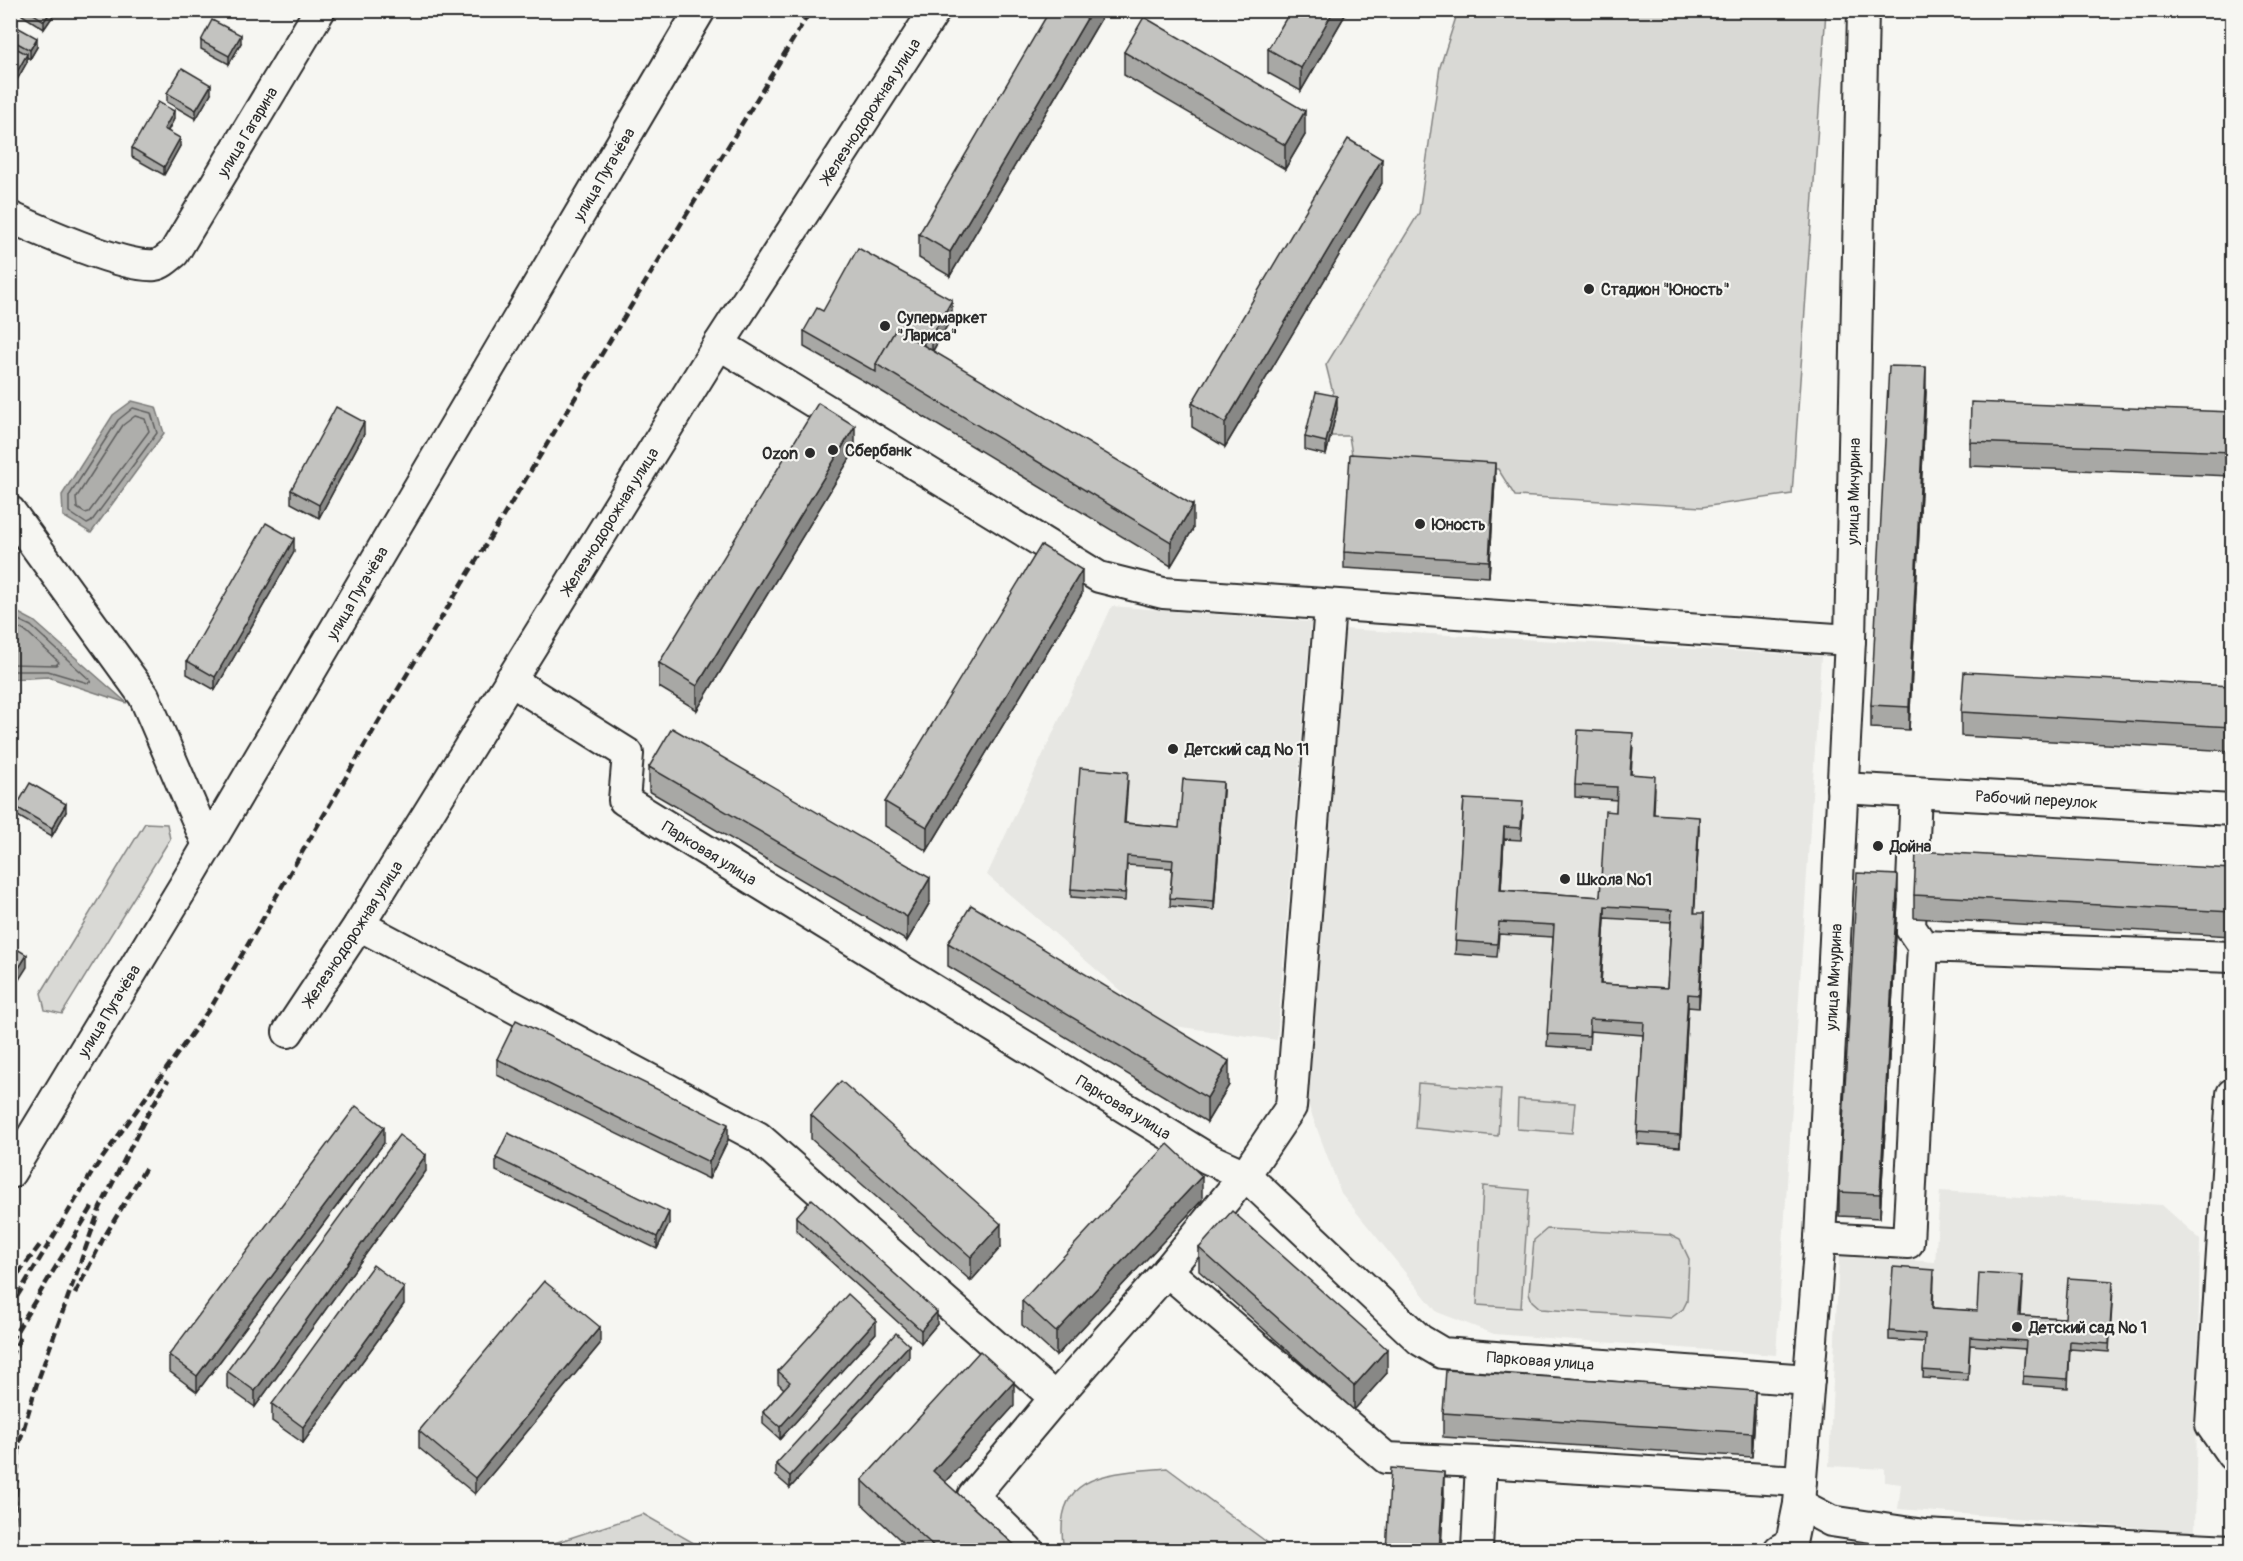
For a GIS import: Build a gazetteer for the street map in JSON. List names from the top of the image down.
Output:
{
  "streets": {
    "street": [
      "Железнодорожная улица",
      "улица Гагарина",
      "улица Пугачёва",
      "улица Мичурина",
      "Рабочий переулок",
      "Парковая улица"
    ]
  },
  "crossings": [
    ["Железнодорожная улица", "Парковая улица"],
    ["улица Мичурина", "Рабочий переулок"],
    ["улица Мичурина", "Парковая улица"]
  ],
  "places": [
    "Стадион \"Юность\"",
    "Супермаркет \"Лариса\"",
    "Сбербанк",
    "Ozon",
    "Юность",
    "Детский сад № 11",
    "Дойна",
    "Школа №1",
    "Детский сад № 1"
  ]
}
